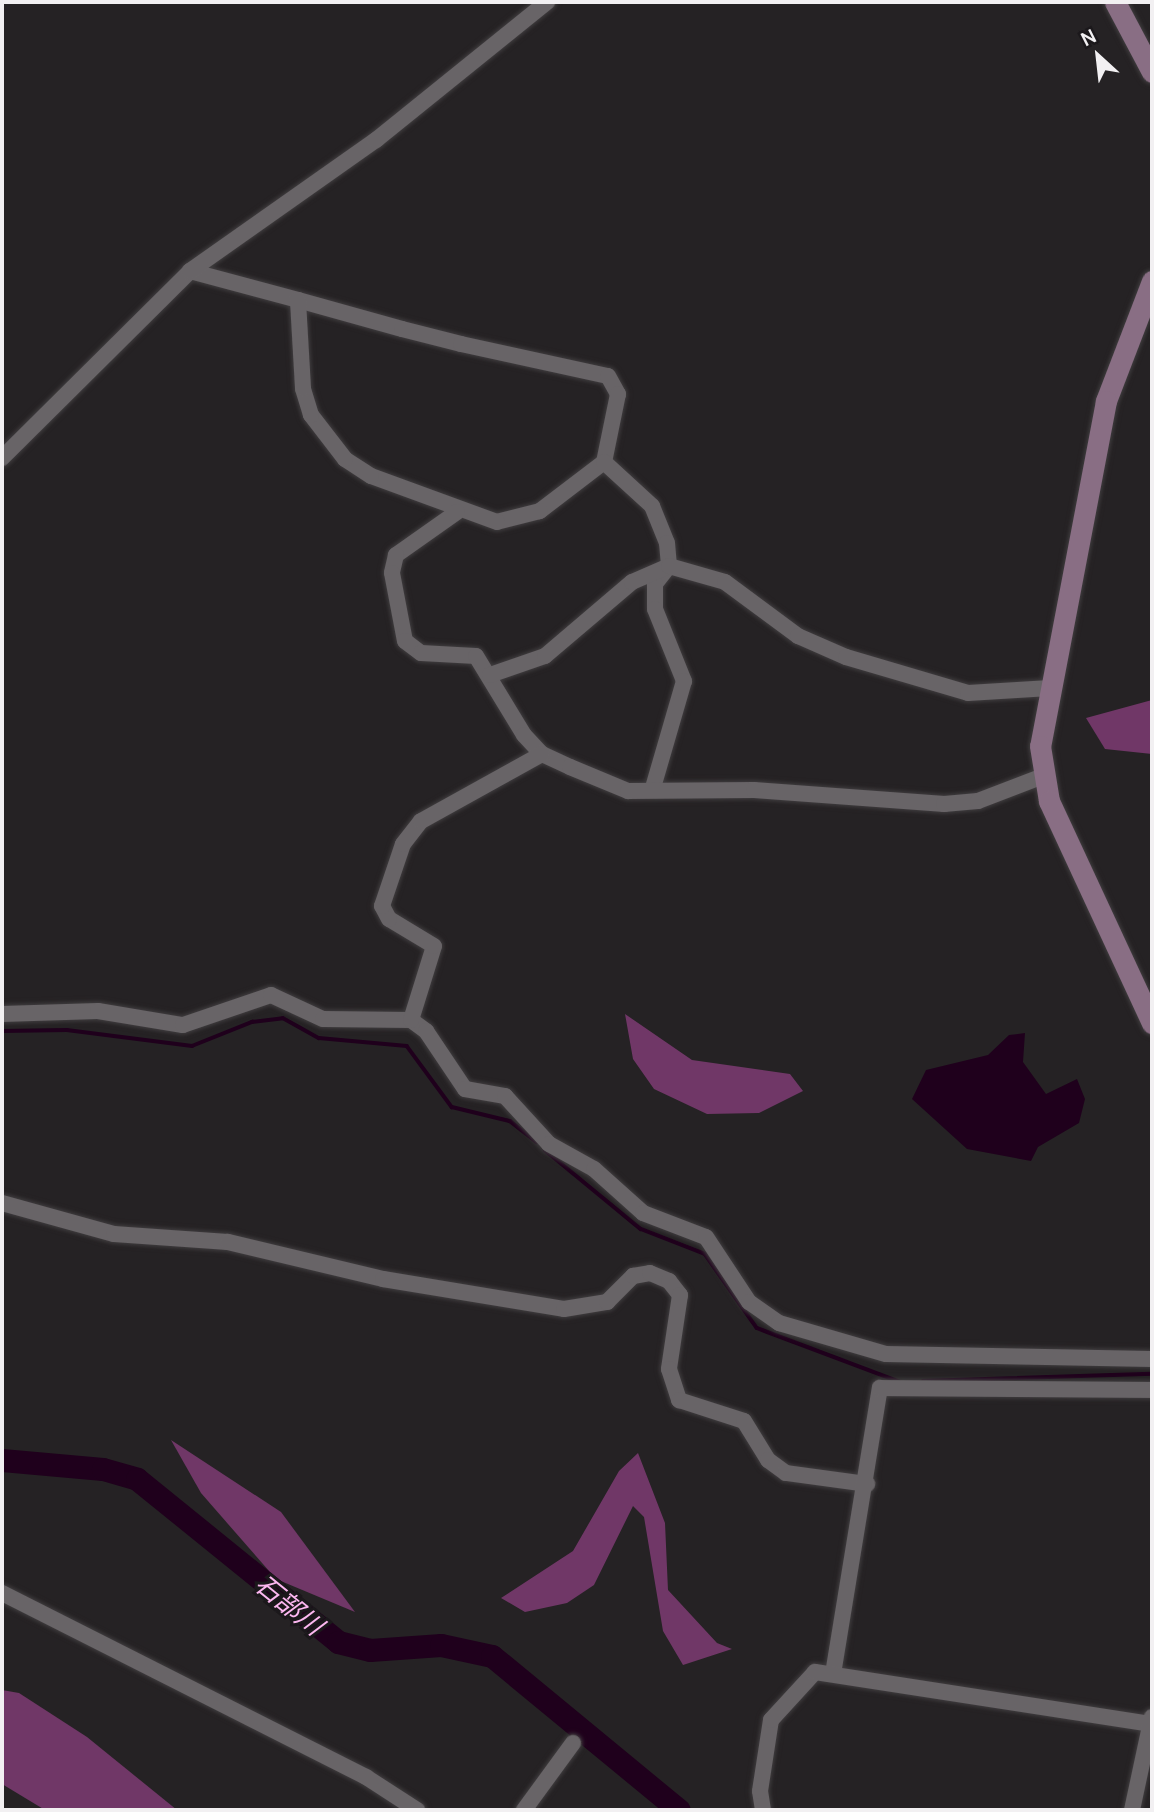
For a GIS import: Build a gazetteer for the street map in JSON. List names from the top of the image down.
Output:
{
  "water": ["石部川"],
  "north": "top left"
}
